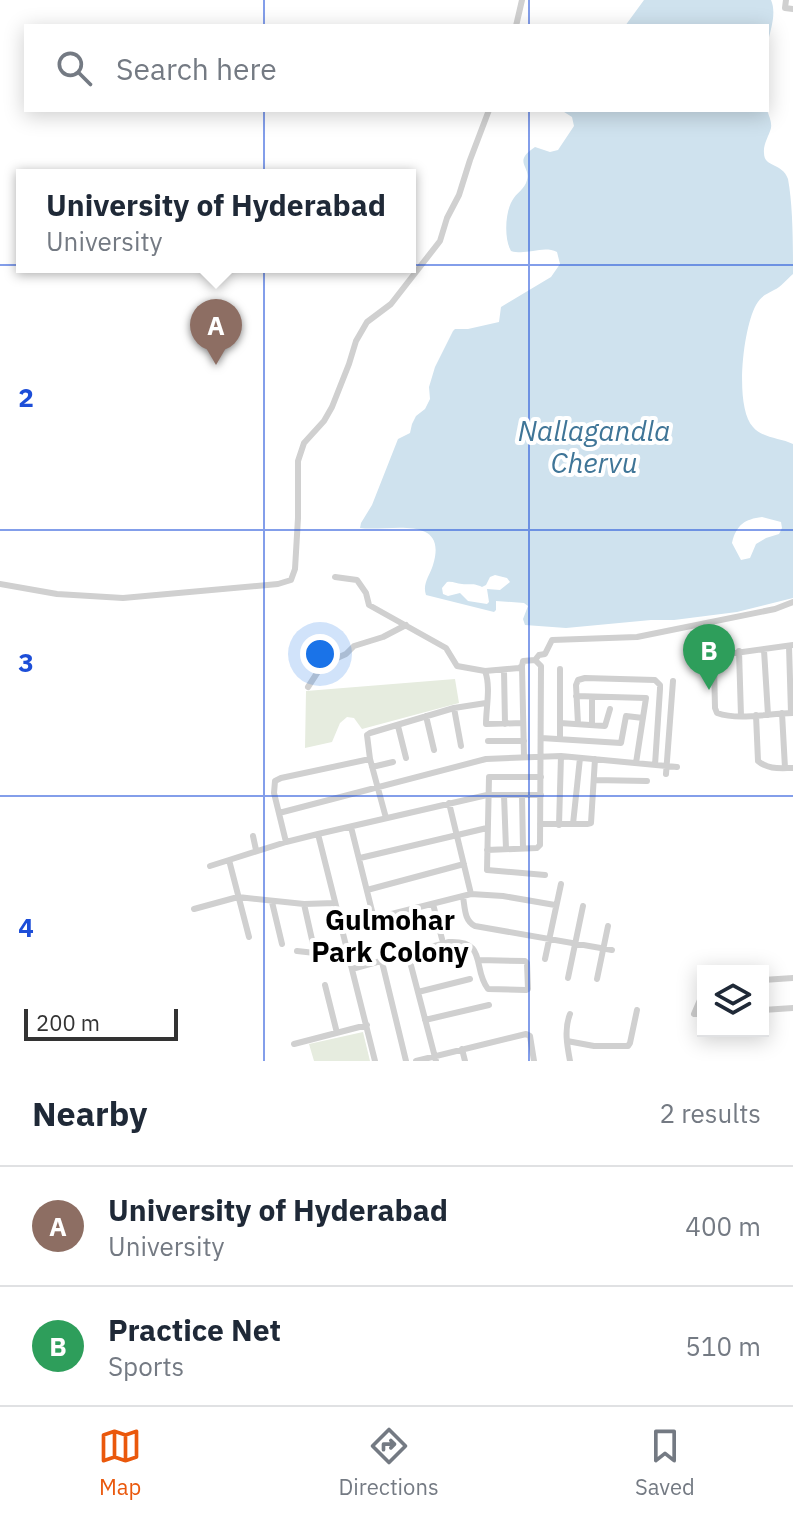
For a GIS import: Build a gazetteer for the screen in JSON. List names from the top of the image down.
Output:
{
  "districts": ["Gulmohar Park Colony"],
  "water": ["Nallagandla Chervu"],
  "scale_bar": "200 m",
  "page": {
    "search": "Search here",
    "popup": ["University of Hyderabad", "University"],
    "pins": ["A", "B"],
    "scale": "200 m",
    "heading": ["Nearby", "2 results"],
    "list": [
      {
        "mark": "A",
        "name": "University of Hyderabad",
        "note": "University",
        "value": "400 m"
      },
      {
        "mark": "B",
        "name": "Practice Net",
        "note": "Sports",
        "value": "510 m"
      }
    ],
    "nav": ["Map", "Directions", "Saved"]
  },
  "grid": {
    "rows": ["2", "3", "4"]
  }
}
